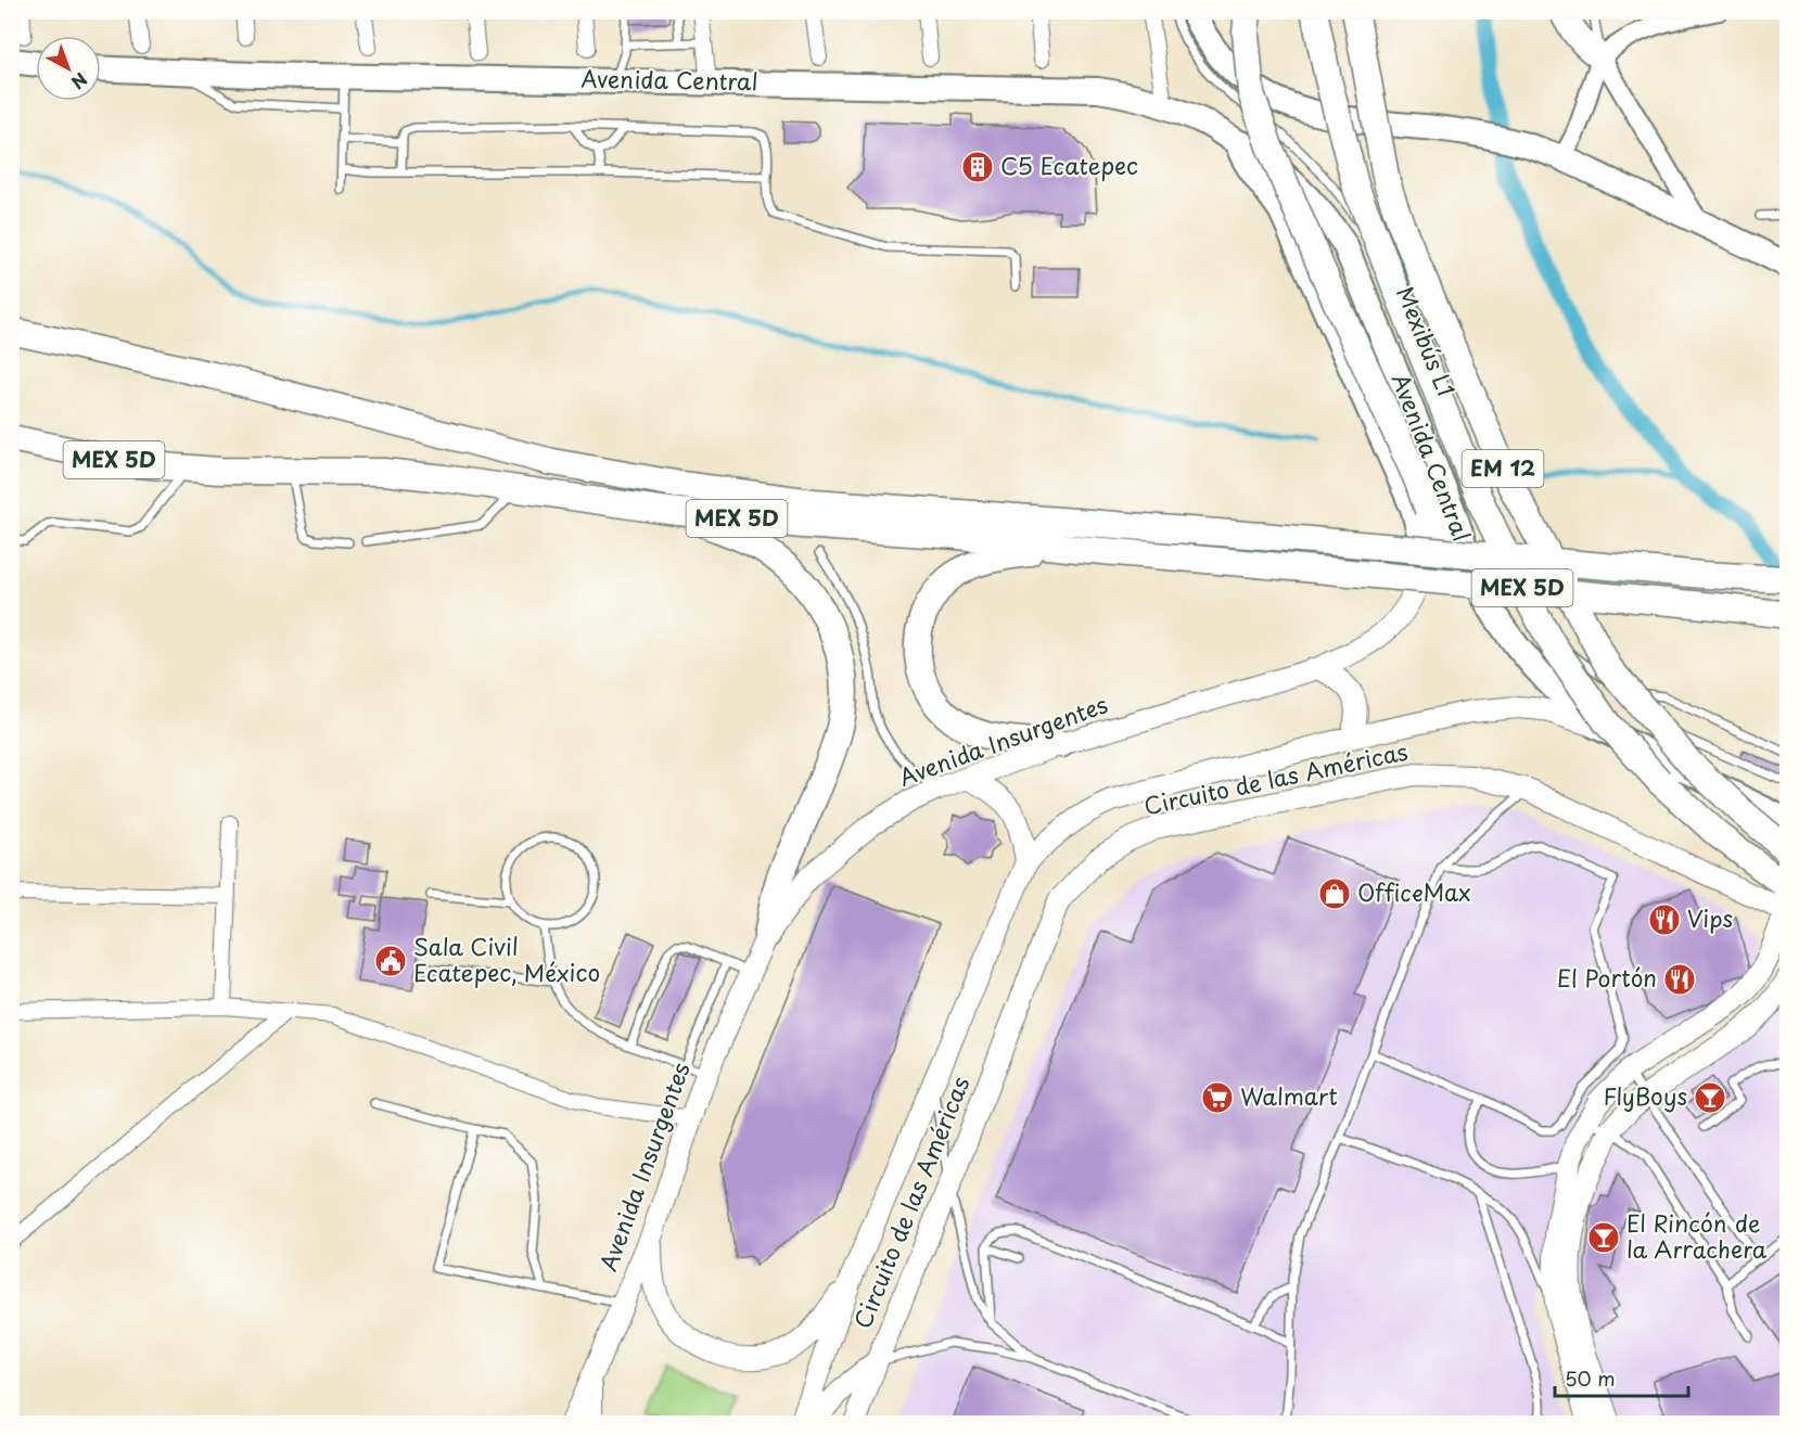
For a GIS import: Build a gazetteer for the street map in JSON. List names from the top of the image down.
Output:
{
  "streets": {
    "highway": ["Avenida Central", "MEX 5D", "EM 12"],
    "main road": ["Avenida Insurgentes", "Circuito de las Américas"]
  },
  "crossings": [
    ["Avenida Central", "Avenida Insurgentes"],
    ["EM 12", "Circuito de las Américas"]
  ],
  "places": {
    "building": ["C5 Ecatepec"],
    "shop": ["OfficeMax"],
    "restaurant": ["Vips", "El Portón"],
    "public building": ["Sala Civil Ecatepec, México"],
    "supermarket": ["Walmart"],
    "bar": ["FlyBoys", "El Rincón de la Arrachera"]
  },
  "scale_bar": "50 m",
  "north": "bottom right"
}
